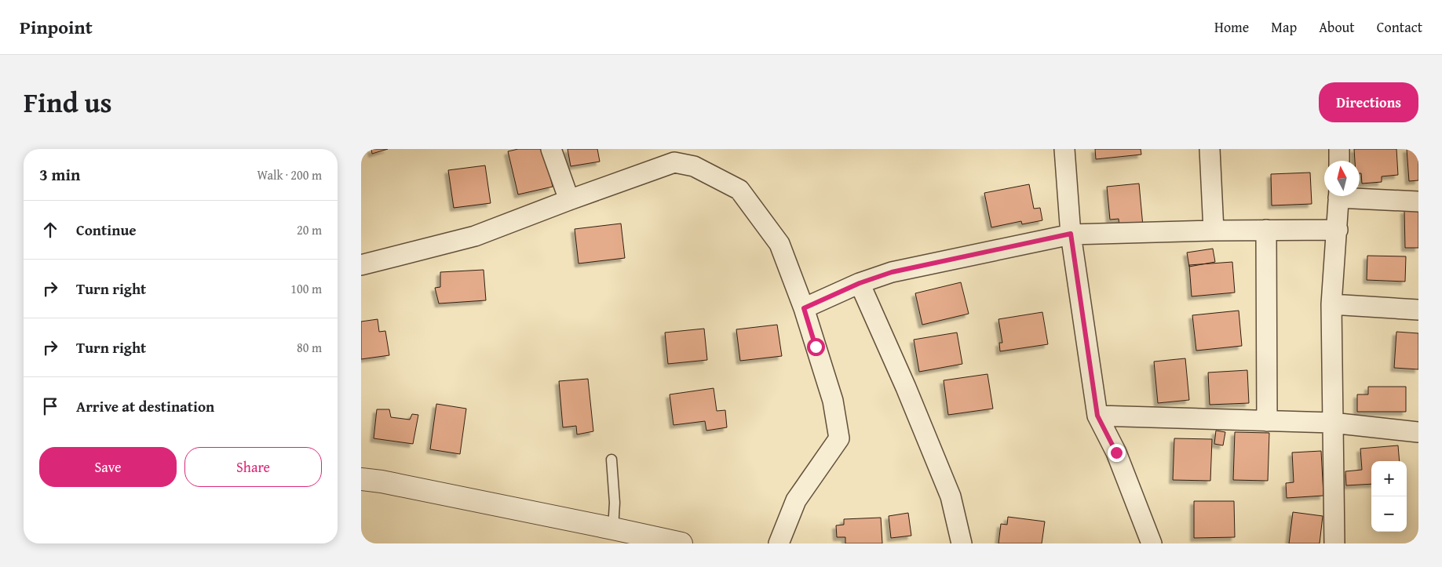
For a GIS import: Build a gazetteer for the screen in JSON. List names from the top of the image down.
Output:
{
  "north": "top",
  "page": {
    "header": "Pinpoint",
    "nav": [
      "Home",
      "Map",
      "About",
      "Contact"
    ],
    "title": "Find us",
    "buttons": [
      "Directions",
      ["Save", "Share"]
    ],
    "heading": ["3 min", "Walk · 200 m"],
    "list": [
      ["Continue", "20 m"],
      ["Turn right", "100 m"],
      ["Turn right", "80 m"],
      "Arrive at destination"
    ],
    "map_buttons": ["+", "−"]
  }
}
